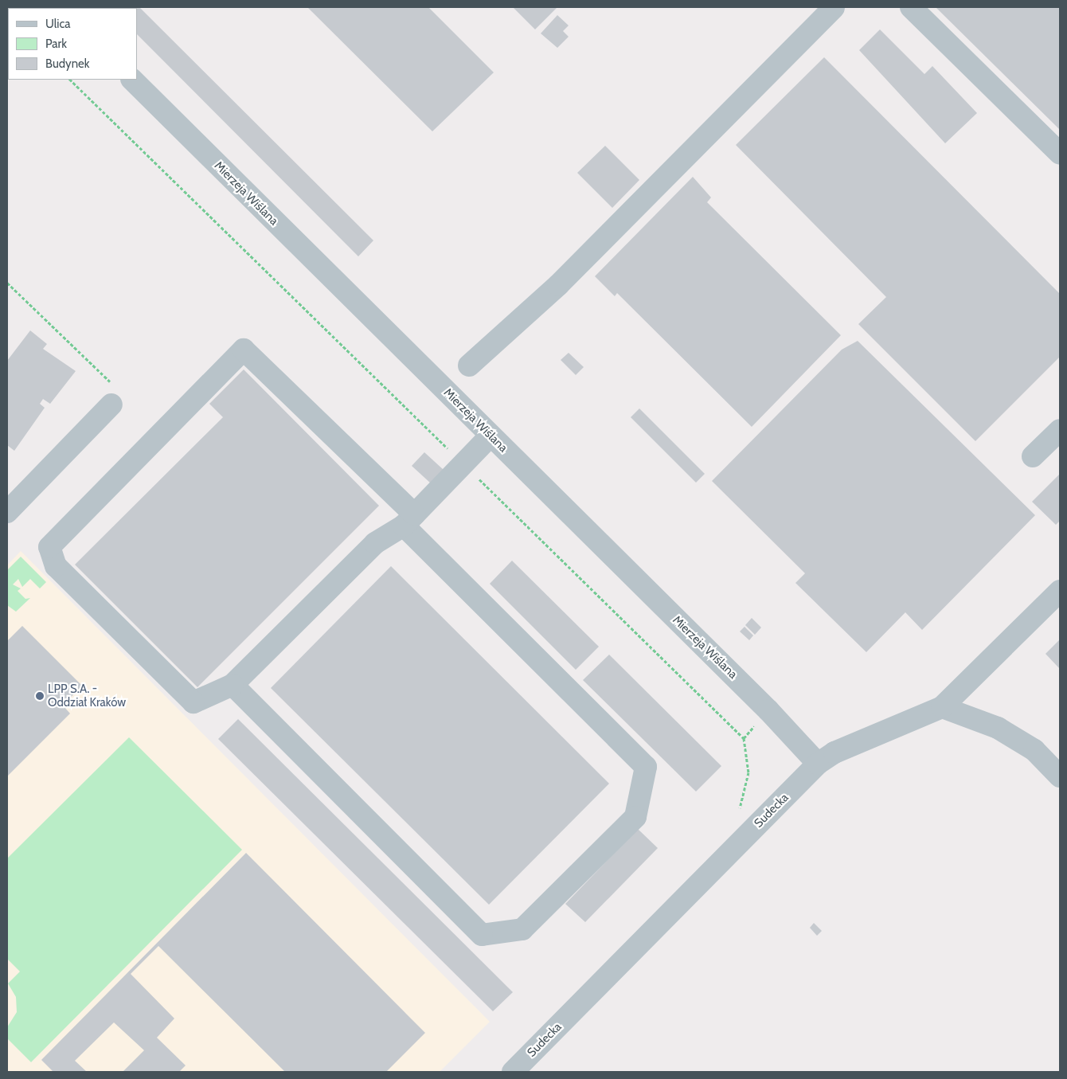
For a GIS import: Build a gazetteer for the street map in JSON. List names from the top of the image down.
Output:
{
  "streets": {
    "street": ["Mierzeja Wiślana", "Sudecka"]
  },
  "crossings": [
    ["Mierzeja Wiślana", "Sudecka"]
  ],
  "places": ["LPP S.A. - Oddział Kraków"],
  "legend": ["Ulica", "Park", "Budynek"]
}
